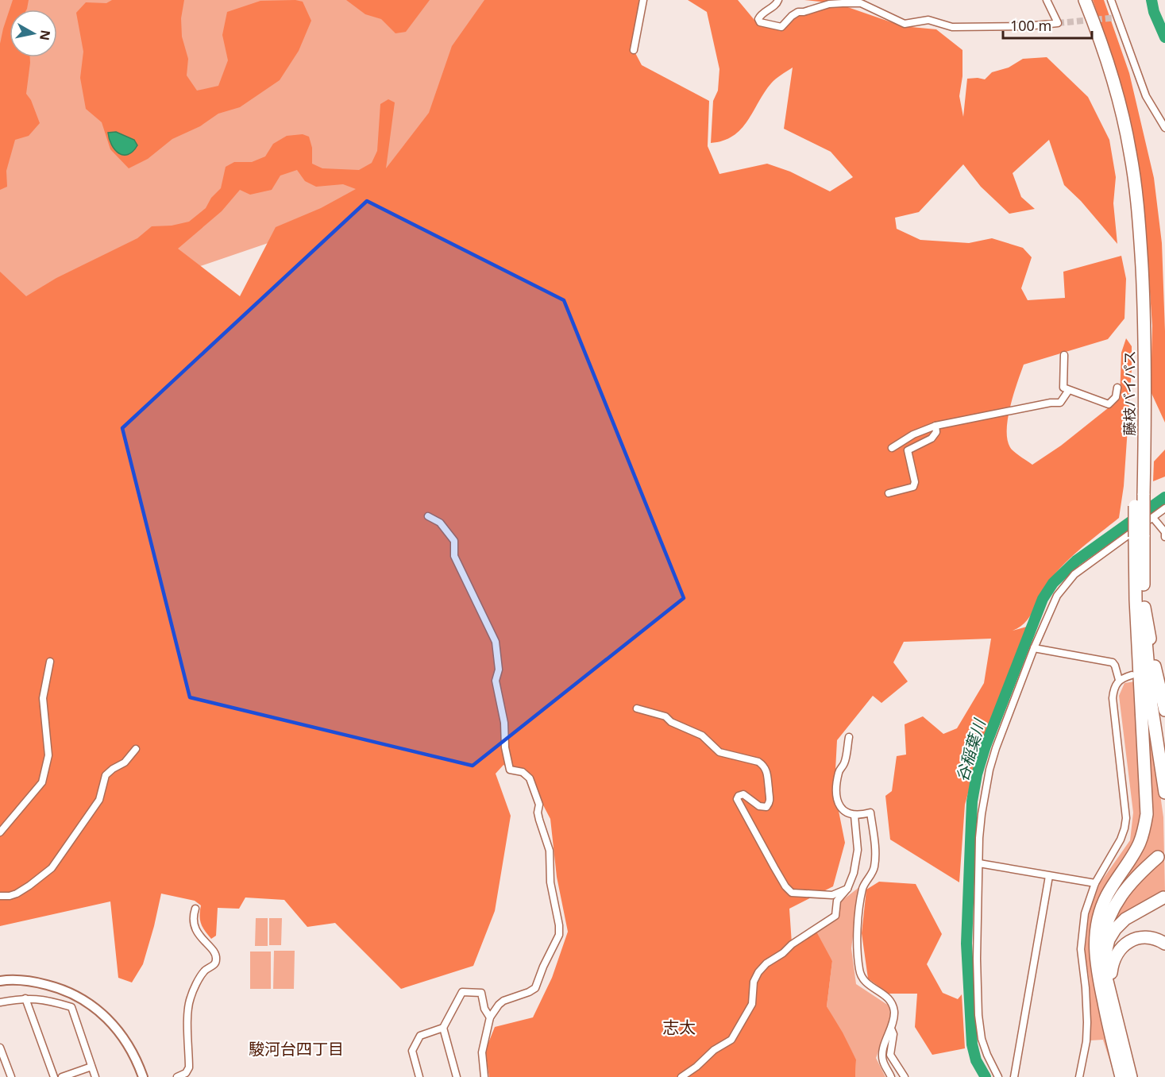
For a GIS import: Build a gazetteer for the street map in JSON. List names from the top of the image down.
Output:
{
  "streets": {
    "highway": ["藤枝バイパス"]
  },
  "districts": ["志太", "駿河台四丁目"],
  "water": ["谷稲葉川"],
  "scale_bar": "100 m",
  "north": "right"
}
